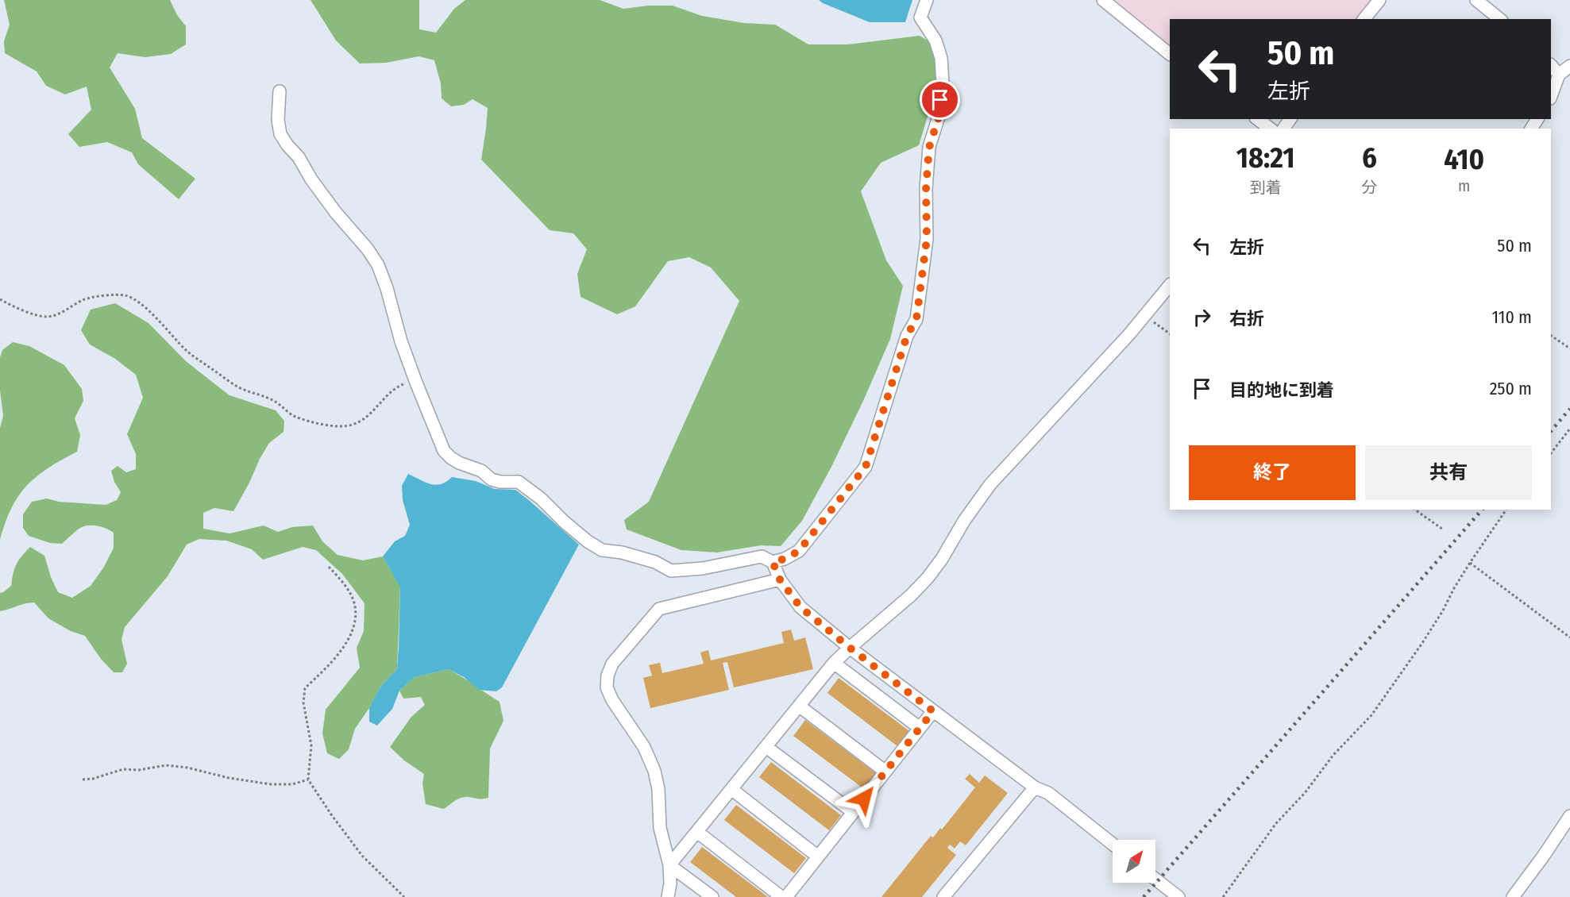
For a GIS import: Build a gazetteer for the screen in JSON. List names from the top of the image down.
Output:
{
  "north": "top right",
  "page": {
    "turn": ["50 m", "左折"],
    "eta": [
      "18:21",
      "到着",
      "6",
      "分",
      "410",
      "m"
    ],
    "list": [
      {
        "name": "左折",
        "value": "50 m"
      },
      {
        "name": "右折",
        "value": "110 m"
      },
      {
        "name": "目的地に到着",
        "value": "250 m"
      }
    ],
    "buttons": ["終了", "共有"]
  }
}
